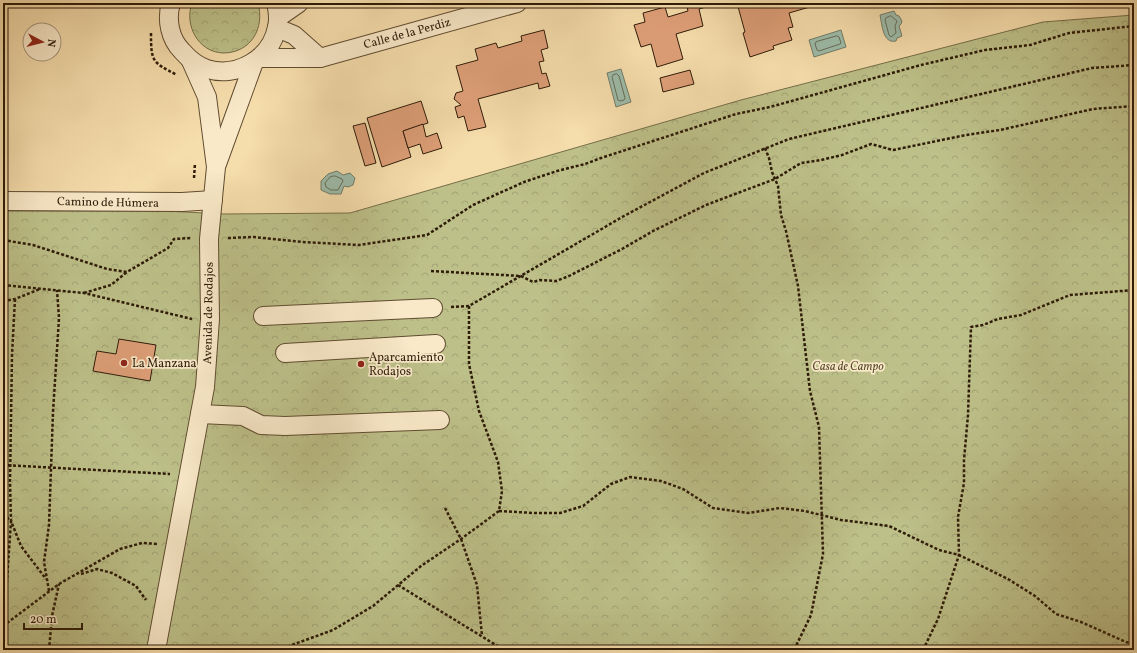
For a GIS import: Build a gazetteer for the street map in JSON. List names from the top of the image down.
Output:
{
  "streets": {
    "street": ["Calle de la Perdiz", "Camino de Húmera", "Avenida de Rodajos"]
  },
  "crossings": [
    ["Calle de la Perdiz", "Avenida de Rodajos"],
    ["Camino de Húmera", "Avenida de Rodajos"]
  ],
  "parks": ["Casa de Campo"],
  "places": ["La Manzana", "Aparcamiento Rodajos"],
  "scale_bar": "20 m",
  "north": "right"
}
